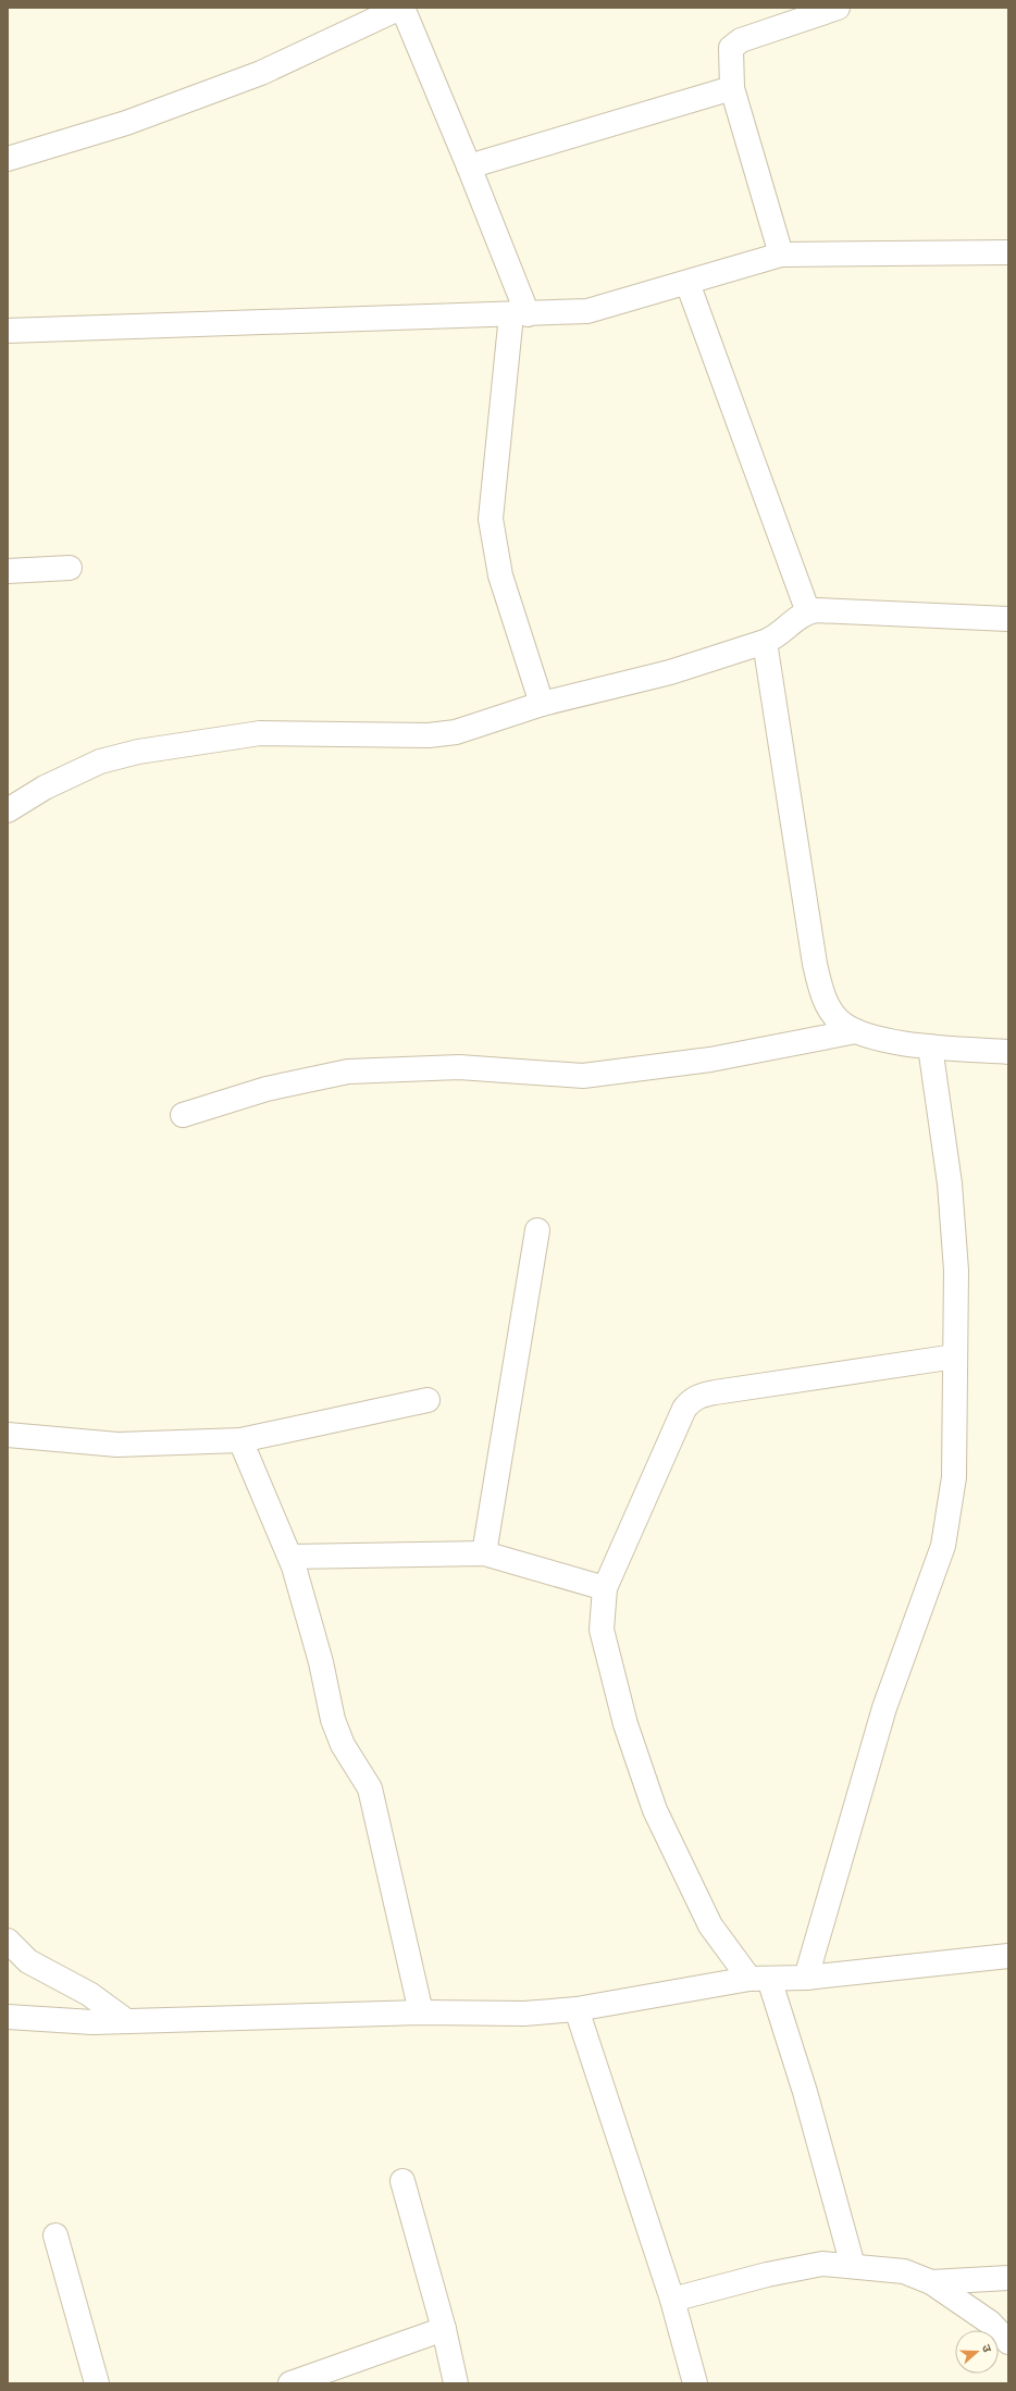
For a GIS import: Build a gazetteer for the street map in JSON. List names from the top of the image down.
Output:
{
  "north": "right"
}
